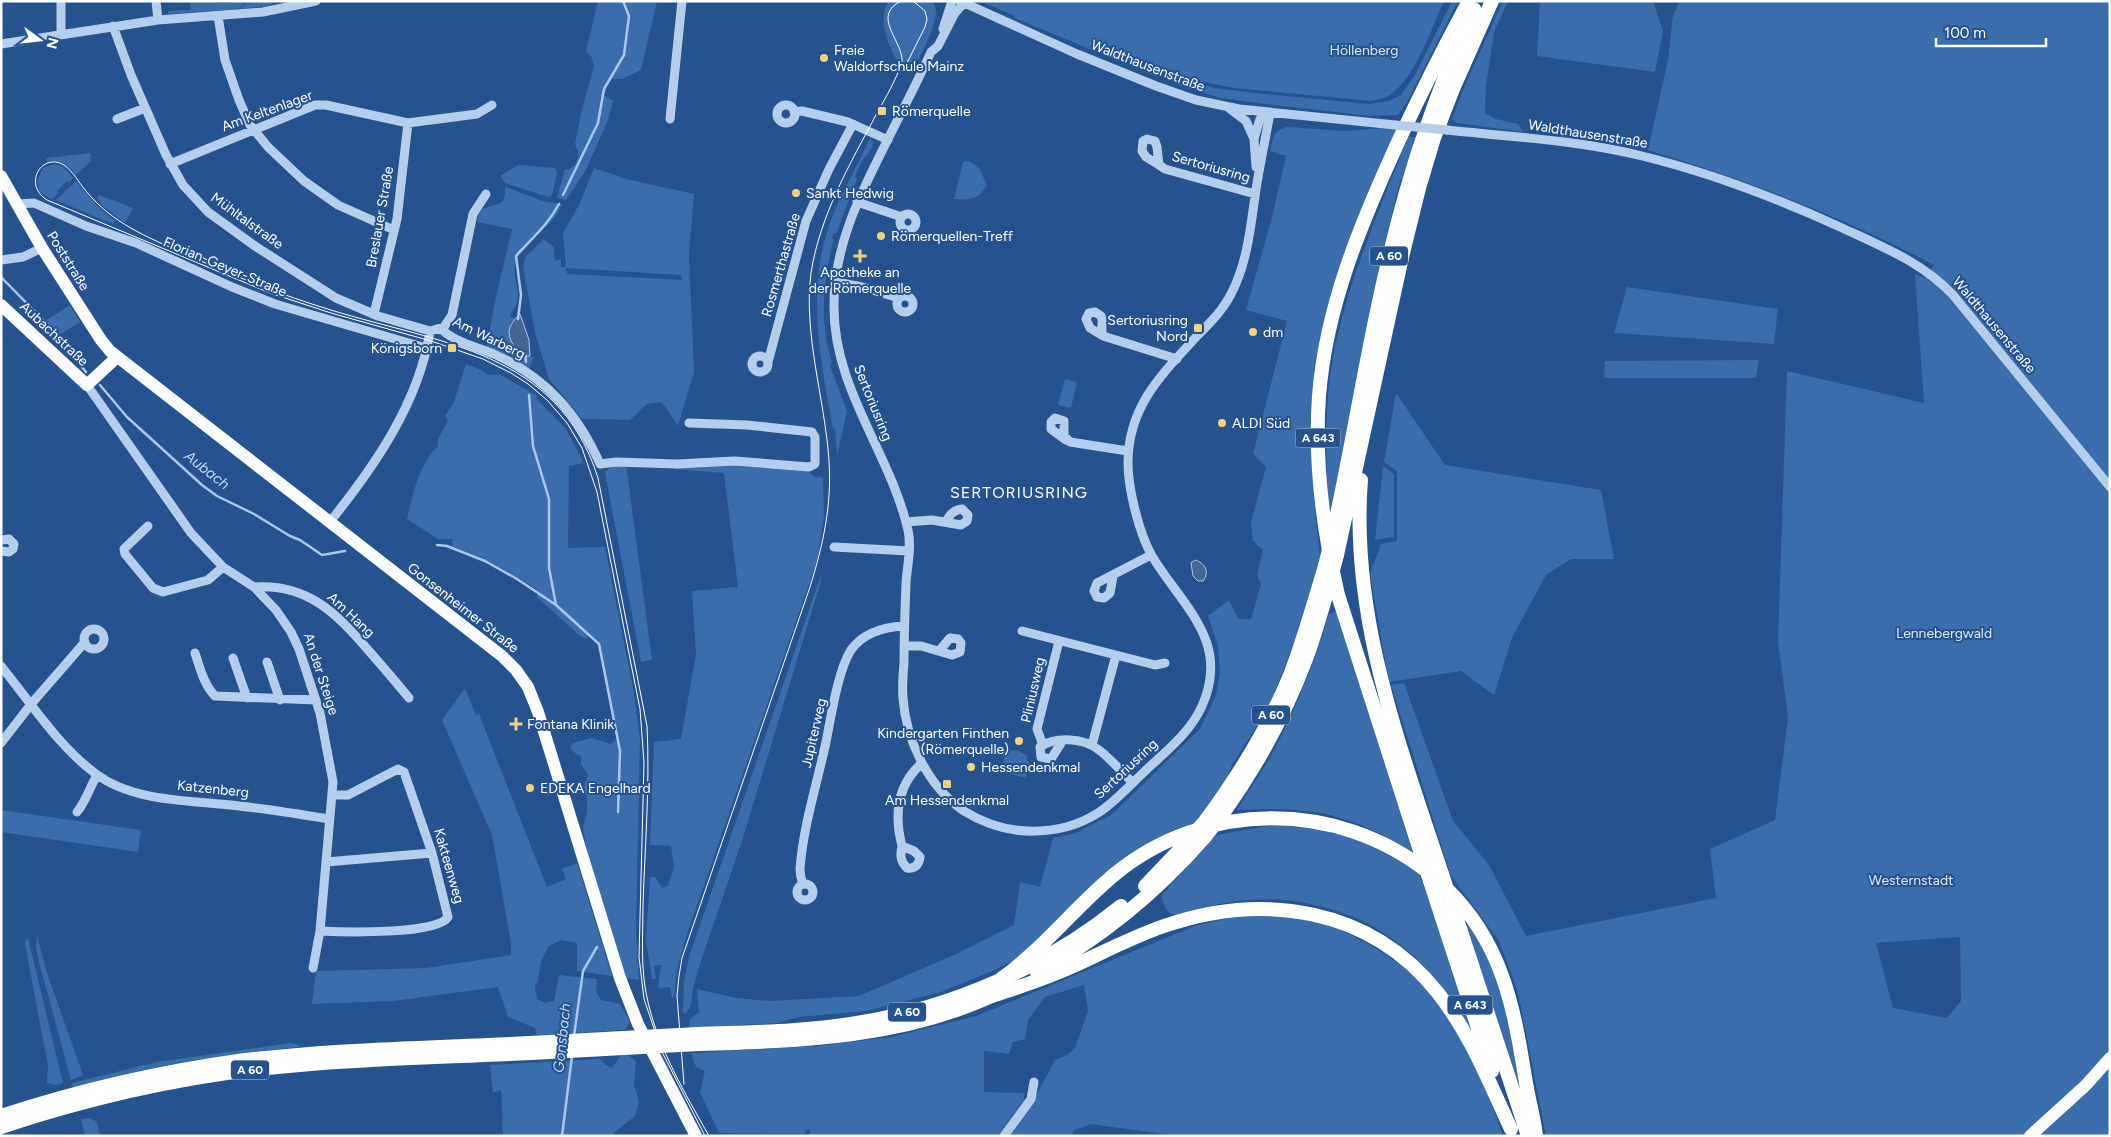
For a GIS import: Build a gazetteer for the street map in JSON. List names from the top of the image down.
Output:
{
  "streets": {
    "highway": ["A 60", "A 643"],
    "main road": ["Poststraße", "Aubachstraße", "Gonsenheimer Straße"],
    "street": [
      "Waldthausenstraße",
      "Am Keltenlager",
      "Sertoriusring",
      "Breslauer Straße",
      "Mühltalstraße",
      "Rosmerthastraße",
      "Florian-Geyer-Straße",
      "Am Warberg",
      "Am Hang",
      "An der Steige",
      "Pliniusweg",
      "Jupiterweg",
      "Katzenberg",
      "Kakteenweg"
    ]
  },
  "crossings": [
    ["Waldthausenstraße", "Sertoriusring"],
    ["Am Keltenlager", "Breslauer Straße"],
    ["Am Keltenlager", "Mühltalstraße"],
    ["Sertoriusring", "Jupiterweg"],
    ["Breslauer Straße", "Mühltalstraße"],
    ["A 60", "A 643"],
    ["Poststraße", "Florian-Geyer-Straße"],
    ["Poststraße", "Gonsenheimer Straße"],
    ["Aubachstraße", "An der Steige"],
    ["Am Hang", "An der Steige"],
    ["An der Steige", "Katzenberg"],
    ["An der Steige", "Kakteenweg"]
  ],
  "districts": ["SERTORIUSRING"],
  "water": ["Aubach", "Gonsbach"],
  "parks": ["Höllenberg", "Lennebergwald", "Westernstadt"],
  "places": {
    "other": [
      "Freie Waldorfschule Mainz",
      "Sankt Hedwig",
      "Römerquellen-Treff",
      "dm",
      "ALDI Süd",
      "Kindergarten Finthen (Römerquelle)",
      "Hessendenkmal",
      "EDEKA Engelhard"
    ],
    "transit": [
      "Römerquelle",
      "Sertoriusring Nord",
      "Königsborn",
      "Am Hessendenkmal"
    ],
    "health": ["Apotheke an der Römerquelle", "Fontana Klinik"]
  },
  "scale_bar": "100 m",
  "north": "right"
}
